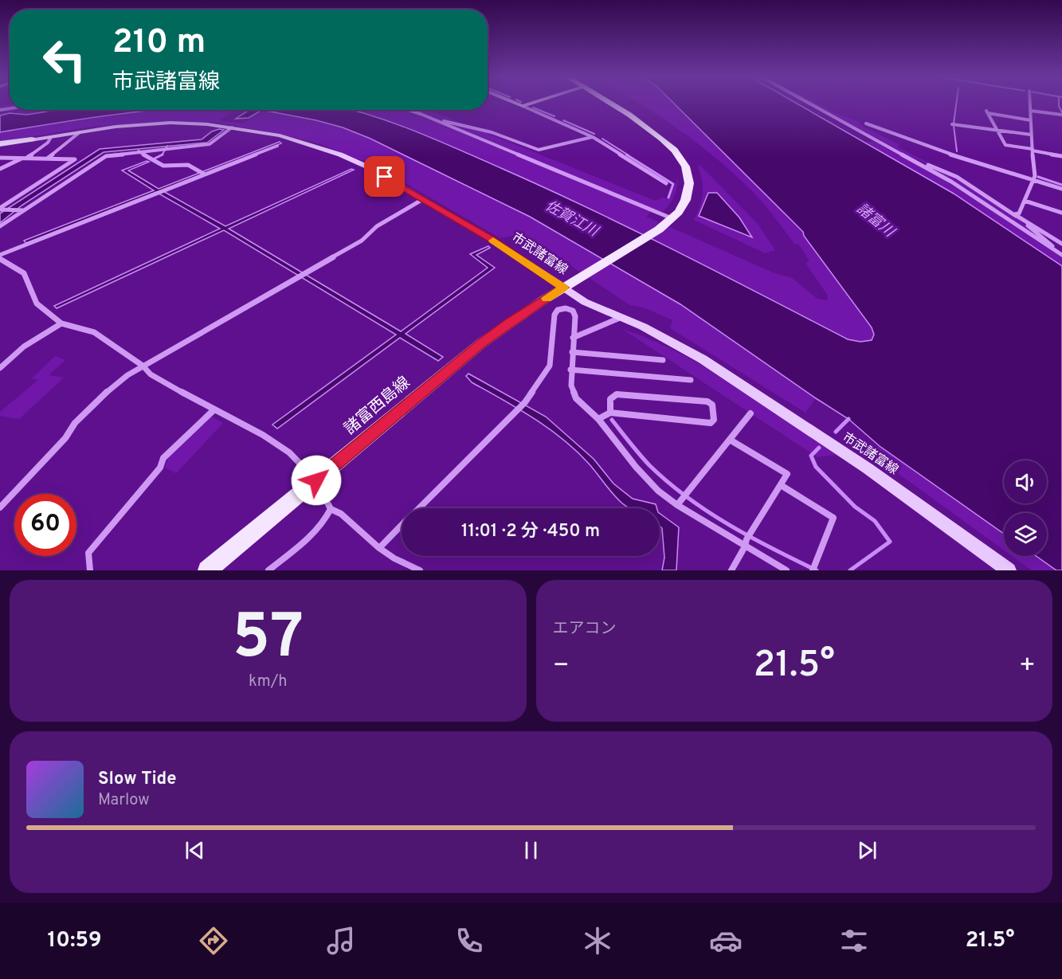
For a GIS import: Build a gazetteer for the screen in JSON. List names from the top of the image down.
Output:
{
  "streets": {
    "main road": ["市武諸富線", "諸富西島線"]
  },
  "crossings": [
    ["市武諸富線", "諸富西島線"]
  ],
  "water": ["佐賀江川", "諸富川"],
  "page": {
    "turn": ["210 m", "市武諸富線"],
    "limit": "60",
    "trip": "11:01 · 2 分 · 450 m",
    "tile": [
      ["57", "km/h"],
      "エアコン"
    ],
    "heat": ["−", "21.5°", "+"],
    "song": ["Slow Tide", "Marlow"],
    "tabs": ["10:59", "21.5°"]
  }
}
